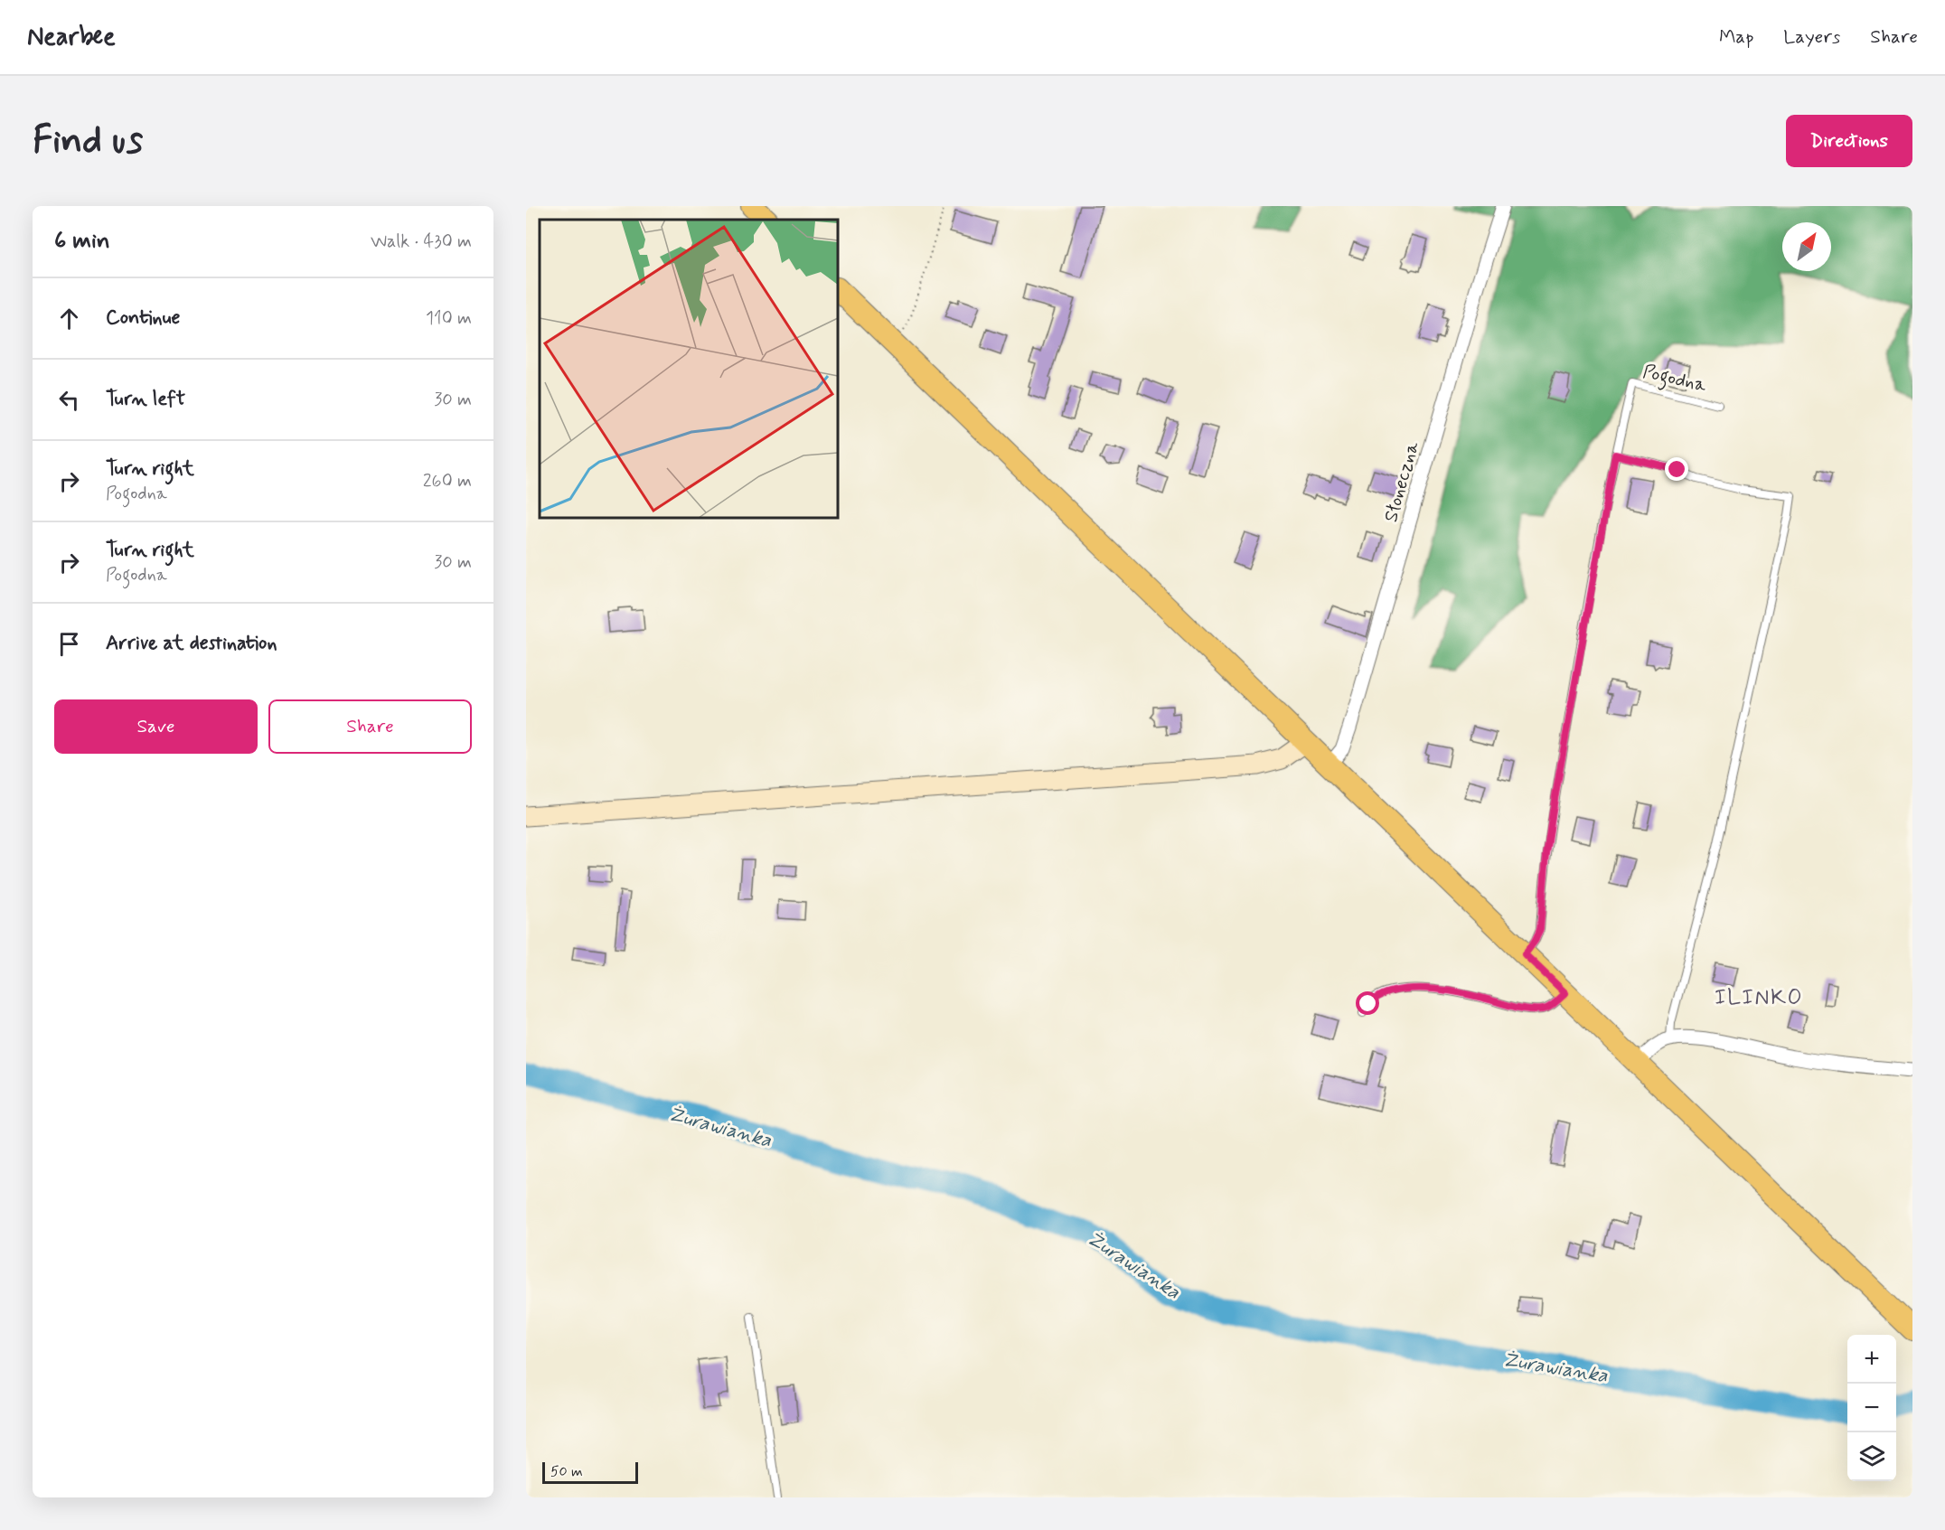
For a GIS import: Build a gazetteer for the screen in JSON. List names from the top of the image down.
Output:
{
  "streets": {
    "street": ["Słoneczna"],
    "lane": ["Pogodna"]
  },
  "districts": ["ILINKO"],
  "water": ["Żurawianka"],
  "scale_bar": "50 m",
  "north": "top right",
  "page": {
    "header": "Nearbee",
    "nav": ["Map", "Layers", "Share"],
    "buttons": [
      "Directions",
      ["Save", "Share"]
    ],
    "title": "Find us",
    "heading": ["6 min", "Walk · 430 m"],
    "list": [
      ["Continue", "110 m"],
      ["Turn left", "30 m"],
      ["Turn right", "Pogodna", "260 m"],
      ["Turn right", "Pogodna", "30 m"],
      "Arrive at destination"
    ],
    "map_buttons": ["+", "−"],
    "scale": "50 m"
  }
}
